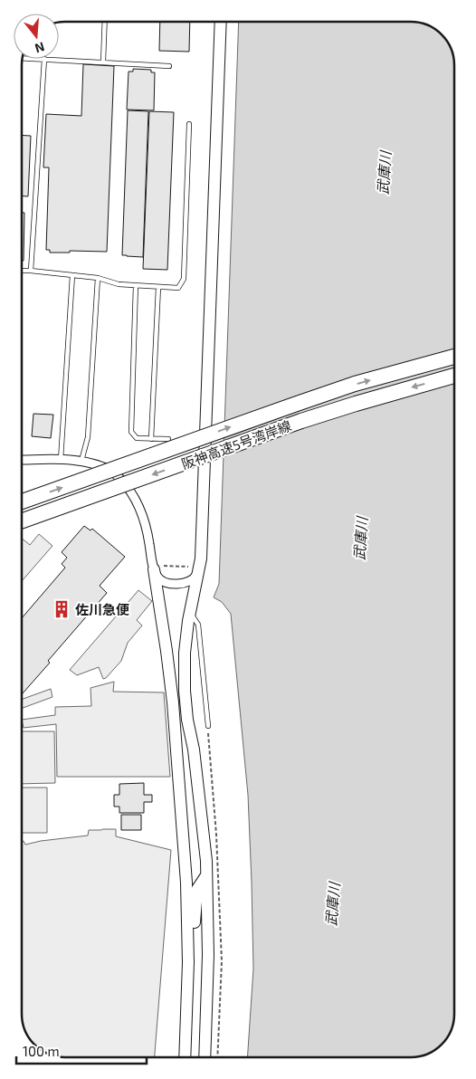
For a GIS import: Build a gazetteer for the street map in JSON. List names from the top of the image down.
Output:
{
  "streets": {
    "highway": ["阪神高速5号湾岸線"]
  },
  "water": ["武庫川"],
  "places": {
    "building": ["佐川急便"]
  },
  "scale_bar": "100 m",
  "north": "bottom"
}
